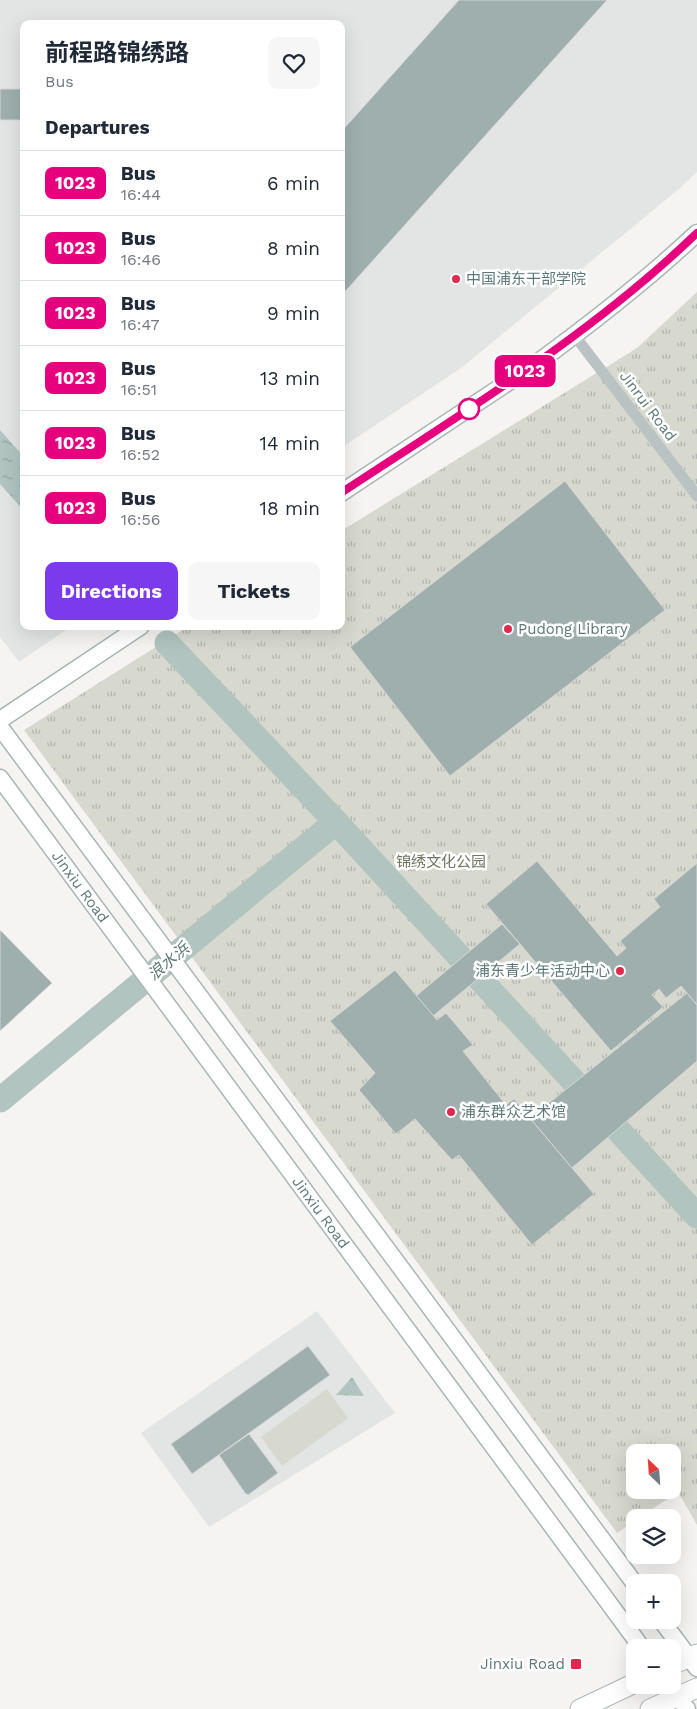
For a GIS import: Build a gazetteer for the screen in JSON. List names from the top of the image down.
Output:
{
  "streets": {
    "main road": ["Jinxiu Road"],
    "street": ["Jinrui Road"]
  },
  "water": ["浪水浜"],
  "parks": ["锦绣文化公园"],
  "places": {
    "other": [
      "中国浦东干部学院",
      "Pudong Library",
      "浦东青少年活动中心",
      "浦东群众艺术馆"
    ],
    "transit": ["Jinxiu Road"]
  },
  "lines": ["bus line 1023"],
  "north": "top left",
  "page": {
    "on_map": "1023",
    "heading": [
      ["前程路锦绣路", "Bus"],
      "Departures"
    ],
    "list": [
      {
        "mark": "1023",
        "name": "Bus",
        "note": "16:44",
        "value": "6 min"
      },
      {
        "mark": "1023",
        "name": "Bus",
        "note": "16:46",
        "value": "8 min"
      },
      {
        "mark": "1023",
        "name": "Bus",
        "note": "16:47",
        "value": "9 min"
      },
      {
        "mark": "1023",
        "name": "Bus",
        "note": "16:51",
        "value": "13 min"
      },
      {
        "mark": "1023",
        "name": "Bus",
        "note": "16:52",
        "value": "14 min"
      },
      {
        "mark": "1023",
        "name": "Bus",
        "note": "16:56",
        "value": "18 min"
      }
    ],
    "buttons": ["Directions", "Tickets"],
    "map_buttons": ["+", "−"]
  }
}
